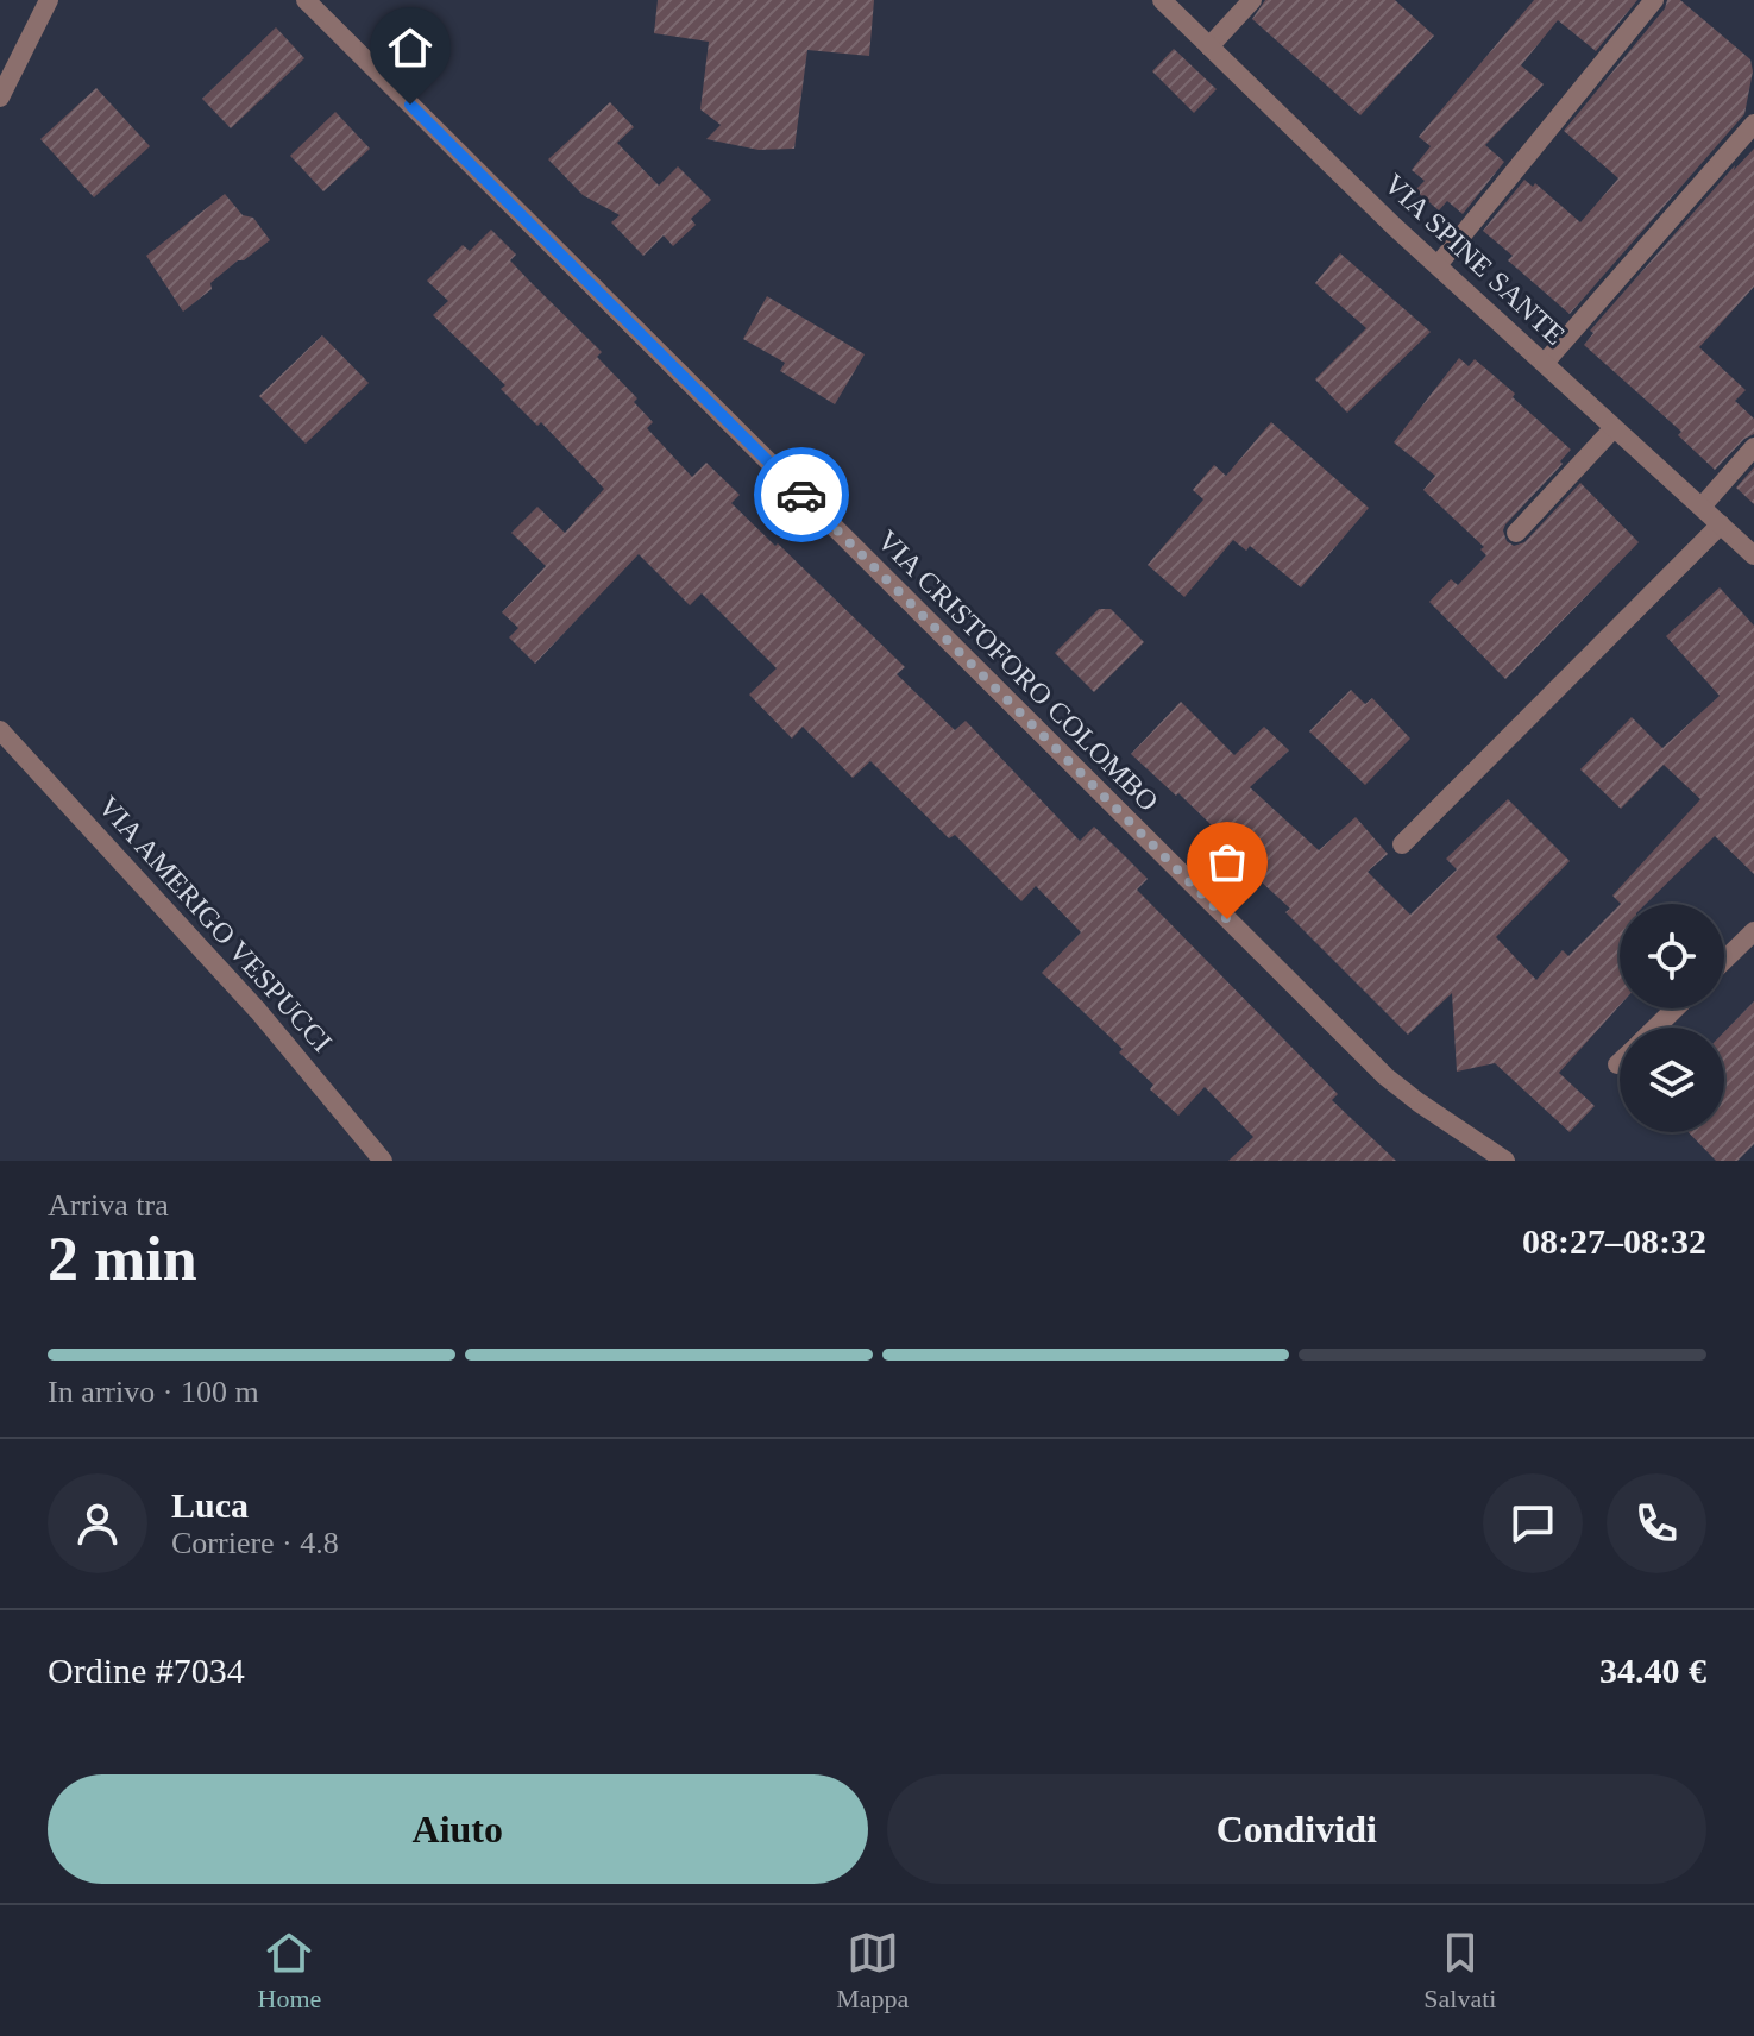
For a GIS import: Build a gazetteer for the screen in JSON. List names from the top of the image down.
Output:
{
  "streets": {
    "street": ["VIA SPINE SANTE", "VIA CRISTOFORO COLOMBO", "VIA AMERIGO VESPUCCI"]
  },
  "page": {
    "heading": ["2 min", "Arriva tra", "08:27–08:32"],
    "panel": [
      "Luca",
      "Corriere · 4.8",
      "Ordine #7034",
      "34.40 €"
    ],
    "bar": "In arrivo · 100 m",
    "buttons": ["Aiuto", "Condividi"],
    "tabs": ["Home", "Mappa", "Salvati"]
  }
}
